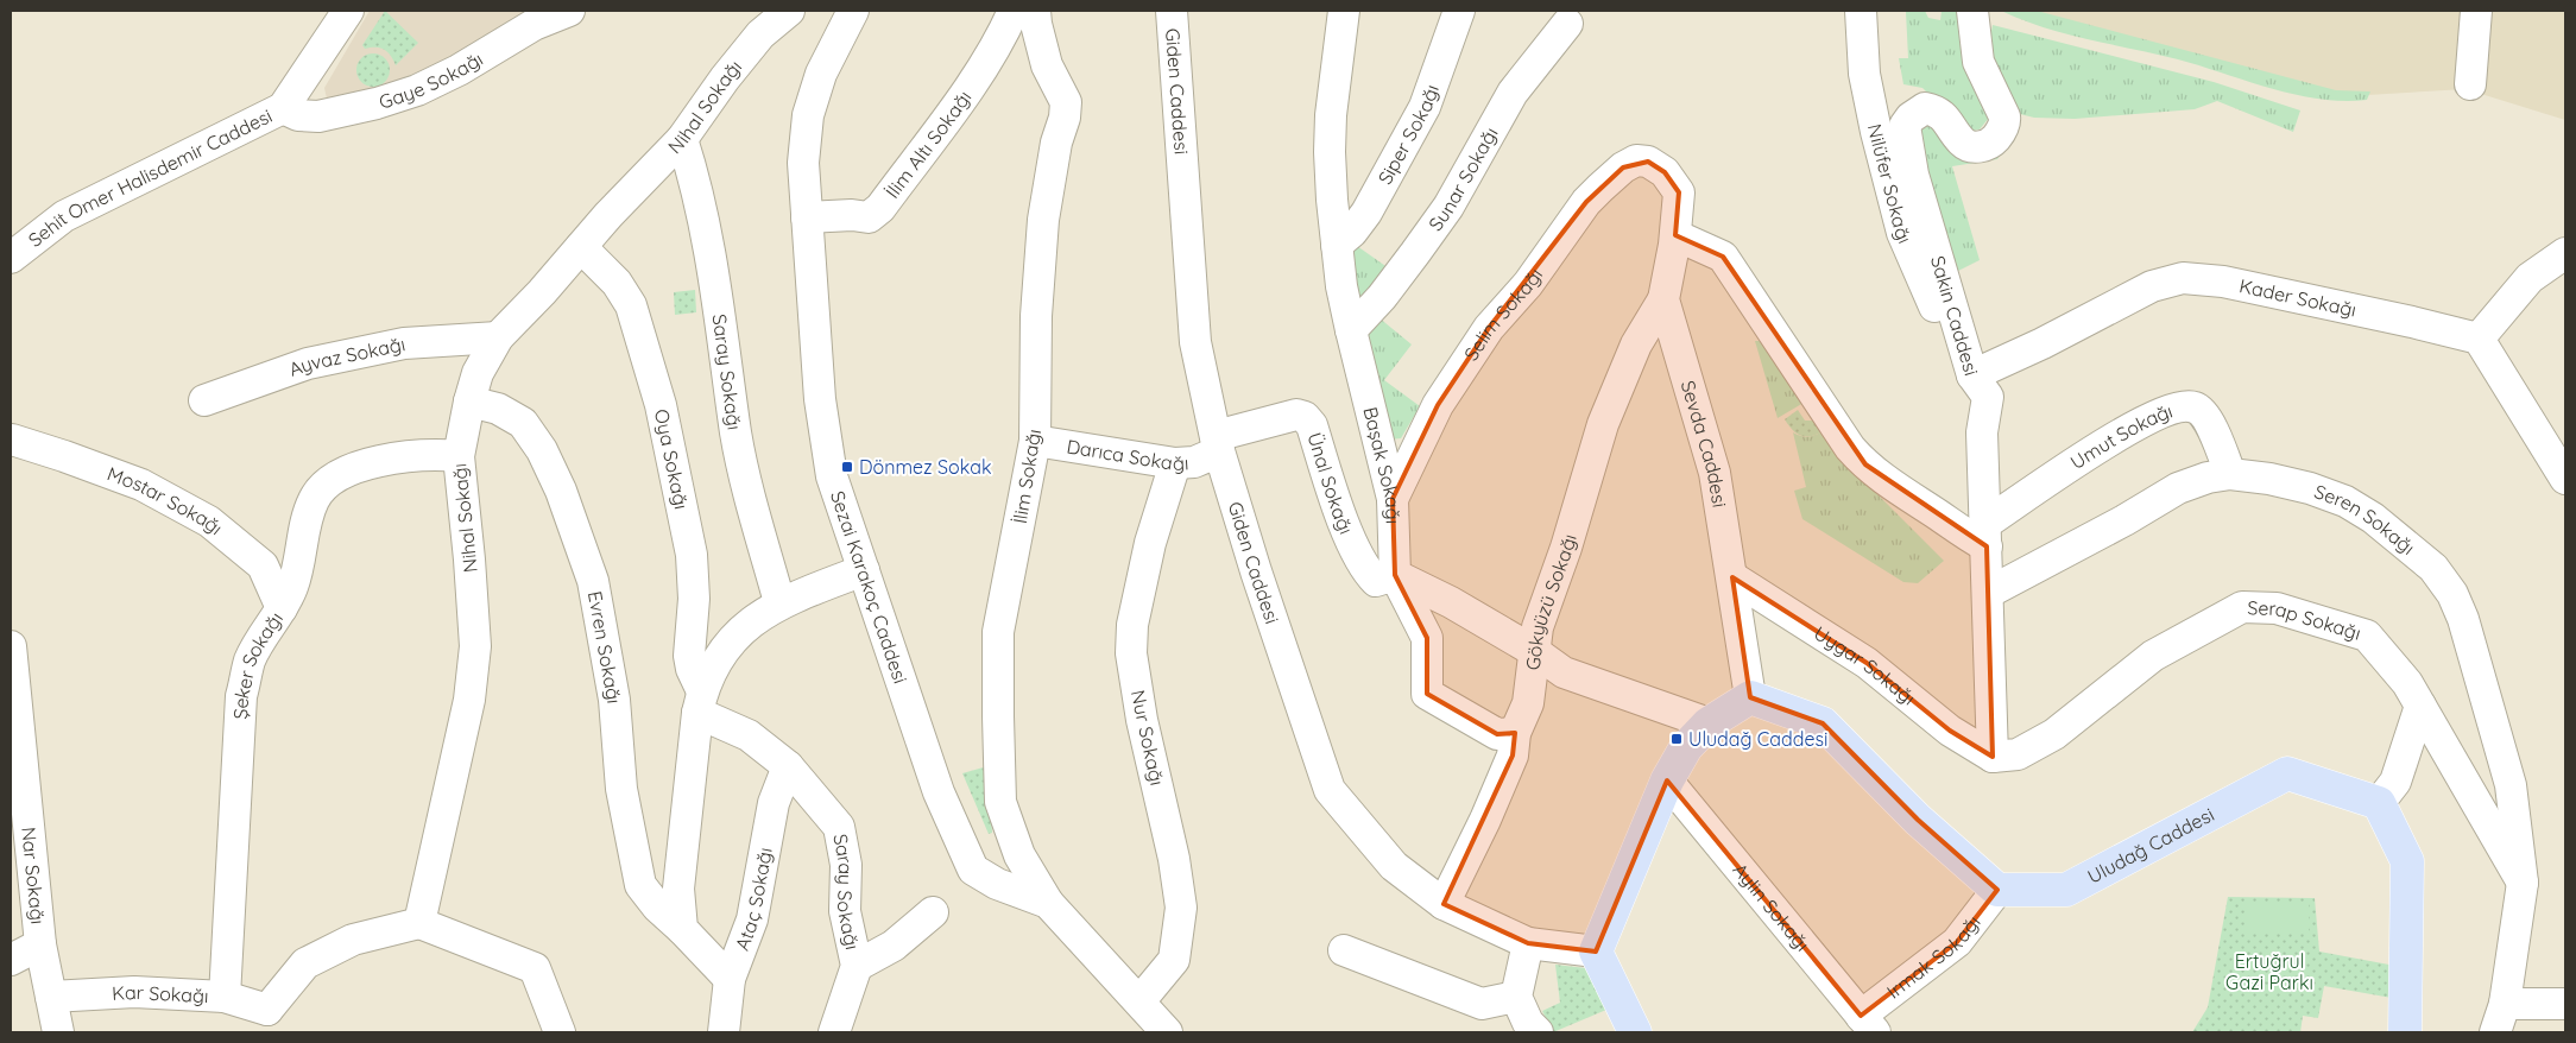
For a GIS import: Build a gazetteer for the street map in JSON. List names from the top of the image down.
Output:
{
  "streets": {
    "main road": ["Uludağ Caddesi"],
    "street": [
      "Gaye Sokağı",
      "Giden Caddesi",
      "Nihal Sokağı",
      "Siper Sokağı",
      "İlim Altı Sokağı",
      "Sehit Omer Halisdemir Caddesi",
      "Sunar Sokağı",
      "Nilüfer Sokağı",
      "Kader Sokağı",
      "Selim Sokağı",
      "Sakin Caddesi",
      "Ayvaz Sokağı",
      "Saray Sokağı",
      "Umut Sokağı",
      "Sevda Caddesi",
      "Darıca Sokağı",
      "Oya Sokağı",
      "Başak Sokağı",
      "İlim Sokağı",
      "Ünal Sokağı",
      "Mostar Sokağı",
      "Seren Sokağı",
      "Sezai Karakoç Caddesi",
      "Gökyüzü Sokağı",
      "Serap Sokağı",
      "Evren Sokağı",
      "Uygar Sokağı",
      "Şeker Sokağı",
      "Nur Sokağı",
      "Nar Sokağı",
      "Ataç Sokağı",
      "Aylin Sokağı",
      "Irmak Sokağı",
      "Kar Sokağı"
    ]
  },
  "crossings": [
    ["Gaye Sokağı", "Sehit Omer Halisdemir Caddesi"],
    ["Giden Caddesi", "Darıca Sokağı"],
    ["Giden Caddesi", "Ünal Sokağı"],
    ["Giden Caddesi", "Gökyüzü Sokağı"],
    ["Nihal Sokağı", "Ayvaz Sokağı"],
    ["Nihal Sokağı", "Saray Sokağı"],
    ["Nihal Sokağı", "Oya Sokağı"],
    ["Nihal Sokağı", "Evren Sokağı"],
    ["Nihal Sokağı", "Şeker Sokağı"],
    ["Siper Sokağı", "Başak Sokağı"],
    ["İlim Altı Sokağı", "Sezai Karakoç Caddesi"],
    ["Sunar Sokağı", "Başak Sokağı"],
    ["Nilüfer Sokağı", "Kader Sokağı"],
    ["Nilüfer Sokağı", "Sakin Caddesi"],
    ["Kader Sokağı", "Sakin Caddesi"],
    ["Selim Sokağı", "Sevda Caddesi"],
    ["Selim Sokağı", "Başak Sokağı"],
    ["Sakin Caddesi", "Umut Sokağı"],
    ["Sakin Caddesi", "Seren Sokağı"],
    ["Sakin Caddesi", "Serap Sokağı"],
    ["Sakin Caddesi", "Uygar Sokağı"],
    ["Saray Sokağı", "Oya Sokağı"],
    ["Saray Sokağı", "Ataç Sokağı"],
    ["Umut Sokağı", "Seren Sokağı"],
    ["Sevda Caddesi", "Gökyüzü Sokağı"],
    ["Sevda Caddesi", "Uygar Sokağı"],
    ["Darıca Sokağı", "İlim Sokağı"],
    ["Darıca Sokağı", "Ünal Sokağı"],
    ["Darıca Sokağı", "Nur Sokağı"],
    ["Oya Sokağı", "Sezai Karakoç Caddesi"],
    ["Oya Sokağı", "Evren Sokağı"],
    ["Başak Sokağı", "Ünal Sokağı"],
    ["İlim Sokağı", "Sezai Karakoç Caddesi"],
    ["Mostar Sokağı", "Şeker Sokağı"],
    ["Seren Sokağı", "Serap Sokağı"],
    ["Sezai Karakoç Caddesi", "Nur Sokağı"],
    ["Serap Sokağı", "Uygar Sokağı"],
    ["Şeker Sokağı", "Kar Sokağı"],
    ["Uludağ Caddesi", "Irmak Sokağı"],
    ["Nar Sokağı", "Kar Sokağı"],
    ["Aylin Sokağı", "Irmak Sokağı"]
  ],
  "parks": ["Ertuğrul Gazi Parkı"],
  "places": {
    "transit": ["Dönmez Sokak", "Uludağ Caddesi"]
  }
}
